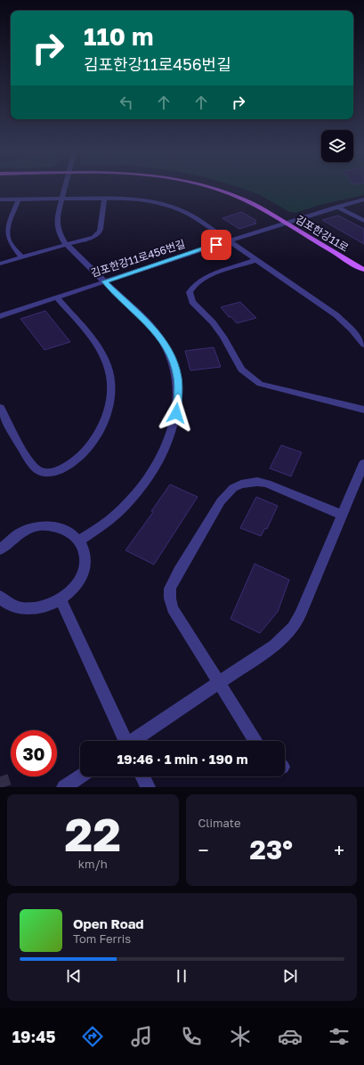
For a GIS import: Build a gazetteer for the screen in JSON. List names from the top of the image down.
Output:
{
  "streets": {
    "main road": ["김포한강11로"],
    "street": ["김포한강11로456번길"]
  },
  "crossings": [
    ["김포한강11로", "김포한강11로456번길"]
  ],
  "page": {
    "turn": ["110 m", "김포한강11로456번길"],
    "limit": "30",
    "trip": "19:46 · 1 min · 190 m",
    "tile": [
      ["22", "km/h"],
      "Climate"
    ],
    "heat": ["−", "23°", "+"],
    "song": ["Open Road", "Tom Ferris"],
    "tabs": "19:45"
  }
}
